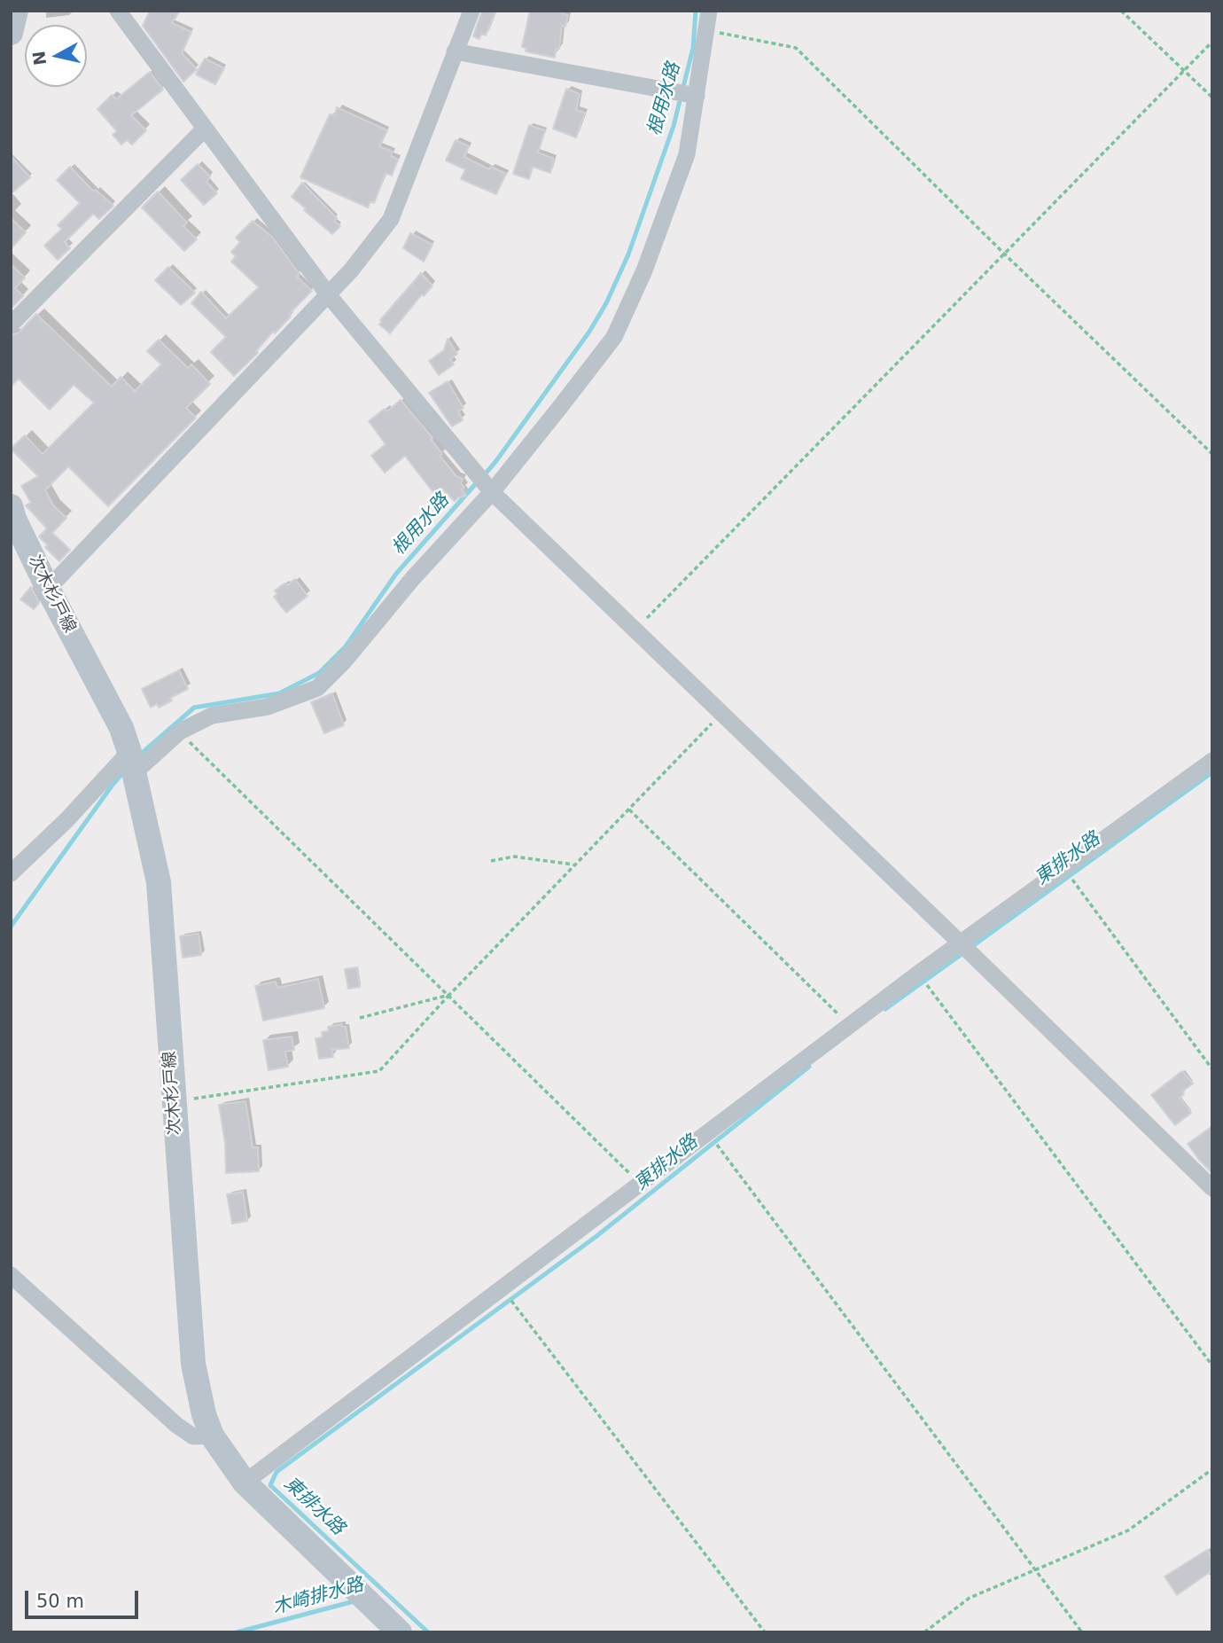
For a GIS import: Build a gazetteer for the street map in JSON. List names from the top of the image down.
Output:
{
  "streets": {
    "main road": ["次木杉戸線"]
  },
  "water": ["根用水路", "東排水路", "木崎排水路"],
  "scale_bar": "50 m",
  "north": "left"
}
